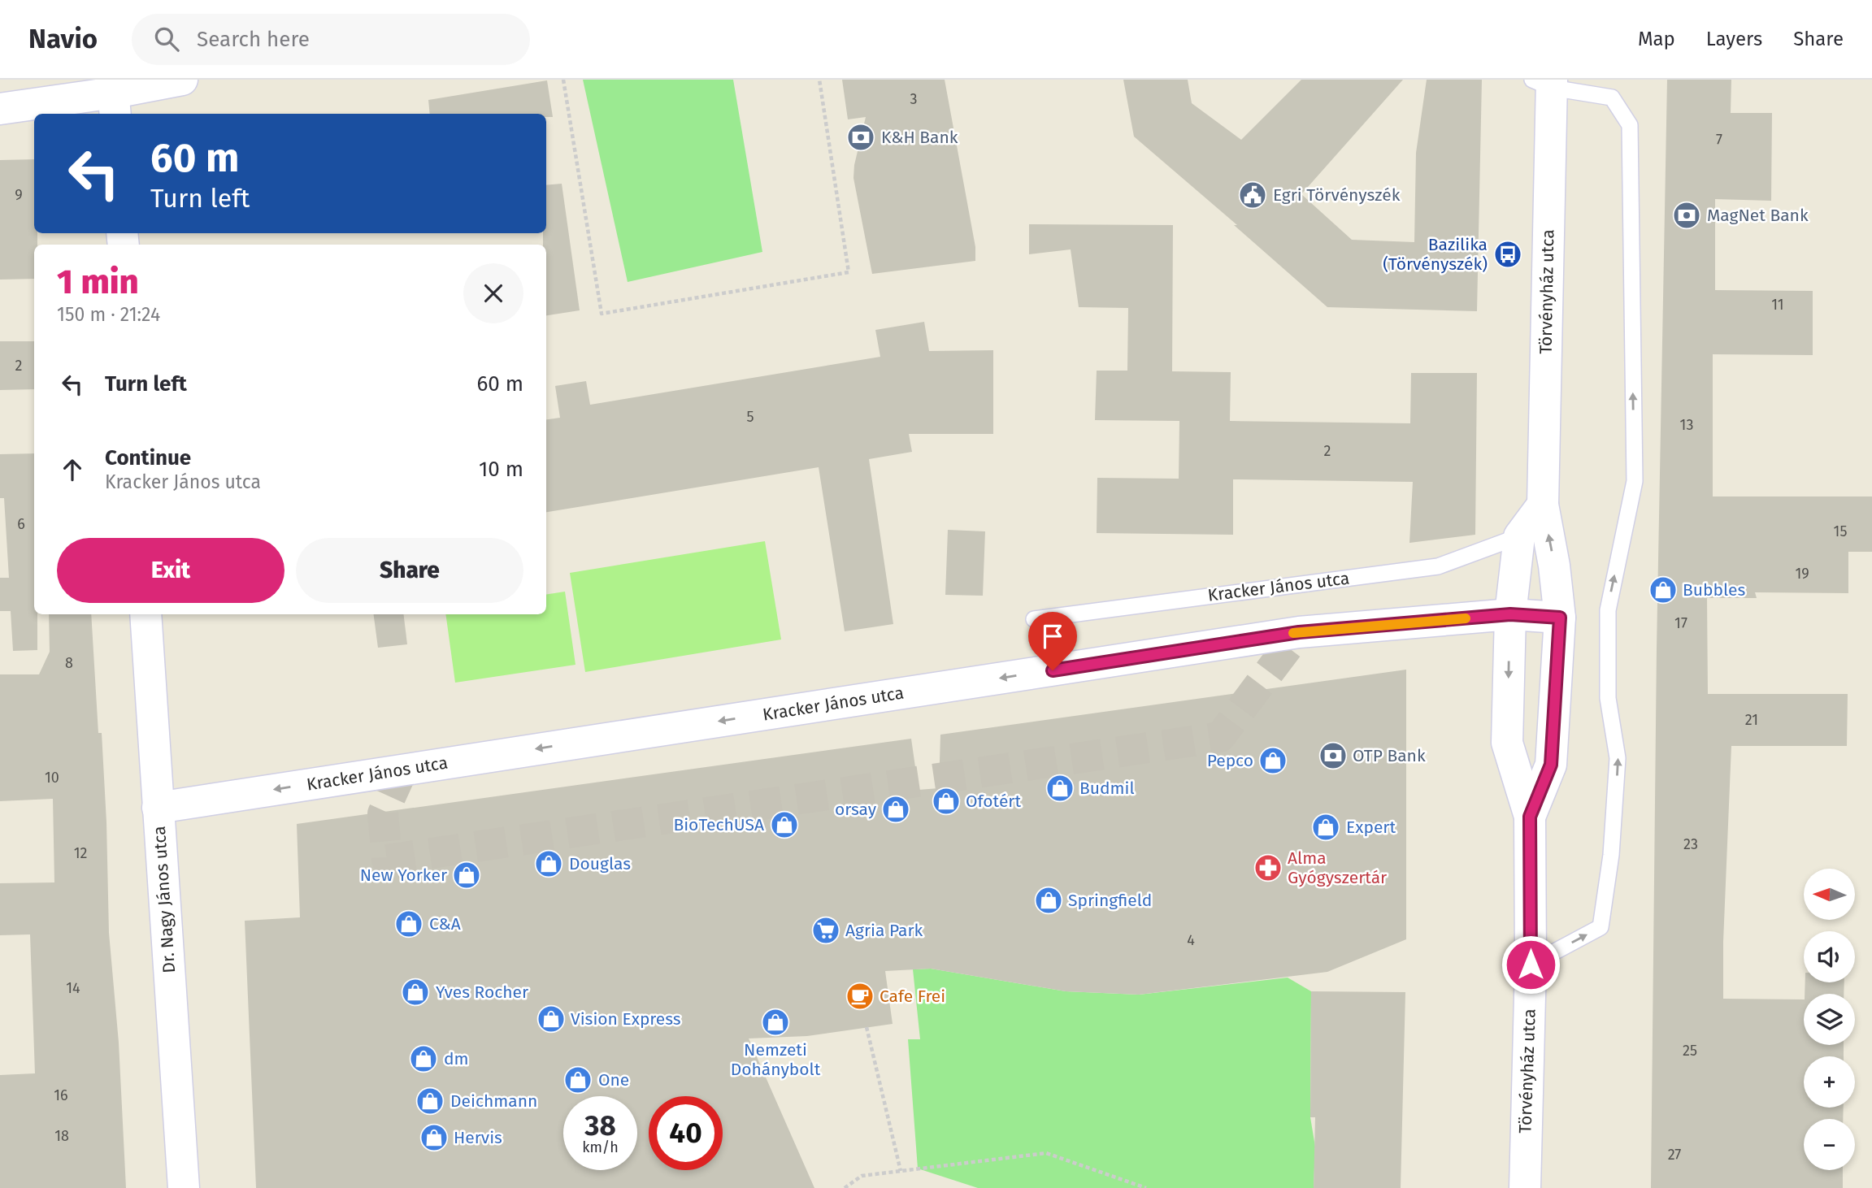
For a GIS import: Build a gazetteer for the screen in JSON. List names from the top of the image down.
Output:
{
  "streets": {
    "street": ["Törvényház utca", "Kracker János utca", "Dr. Nagy János utca"]
  },
  "crossings": [
    ["Törvényház utca", "Kracker János utca"],
    ["Kracker János utca", "Dr. Nagy János utca"]
  ],
  "places": {
    "bank": ["K&H Bank", "MagNet Bank", "OTP Bank"],
    "public building": ["Egri Törvényszék"],
    "bus stop": ["Bazilika (Törvényszék)"],
    "shop": [
      "Bubbles",
      "Pepco",
      "Budmil",
      "Ofotért",
      "orsay",
      "BioTechUSA",
      "Expert",
      "Douglas",
      "New Yorker",
      "Springfield",
      "C&A",
      "Yves Rocher",
      "Vision Express",
      "Nemzeti Dohánybolt",
      "dm",
      "One",
      "Deichmann",
      "Hervis"
    ],
    "pharmacy": ["Alma Gyógyszertár"],
    "supermarket": ["Agria Park"],
    "cafe": ["Cafe Frei"]
  },
  "house_numbers": [
    "3",
    "7",
    "9",
    "11",
    "2",
    "5",
    "13",
    "2",
    "6",
    "15",
    "19",
    "17",
    "8",
    "21",
    "10",
    "23",
    "12",
    "4",
    "14",
    "25",
    "16",
    "18",
    "27"
  ],
  "north": "left",
  "page": {
    "header": "Navio",
    "search": "Search here",
    "nav": ["Map", "Layers", "Share"],
    "turn": ["60 m", "Turn left"],
    "heading": ["1 min", "150 m · 21:24"],
    "list": [
      {
        "name": "Turn left",
        "value": "60 m"
      },
      {
        "name": "Continue",
        "note": "Kracker János utca",
        "value": "10 m"
      }
    ],
    "buttons": ["Exit", "Share"],
    "map_buttons": ["+", "−"],
    "speed": "38 km/h",
    "limit": "40"
  }
}
